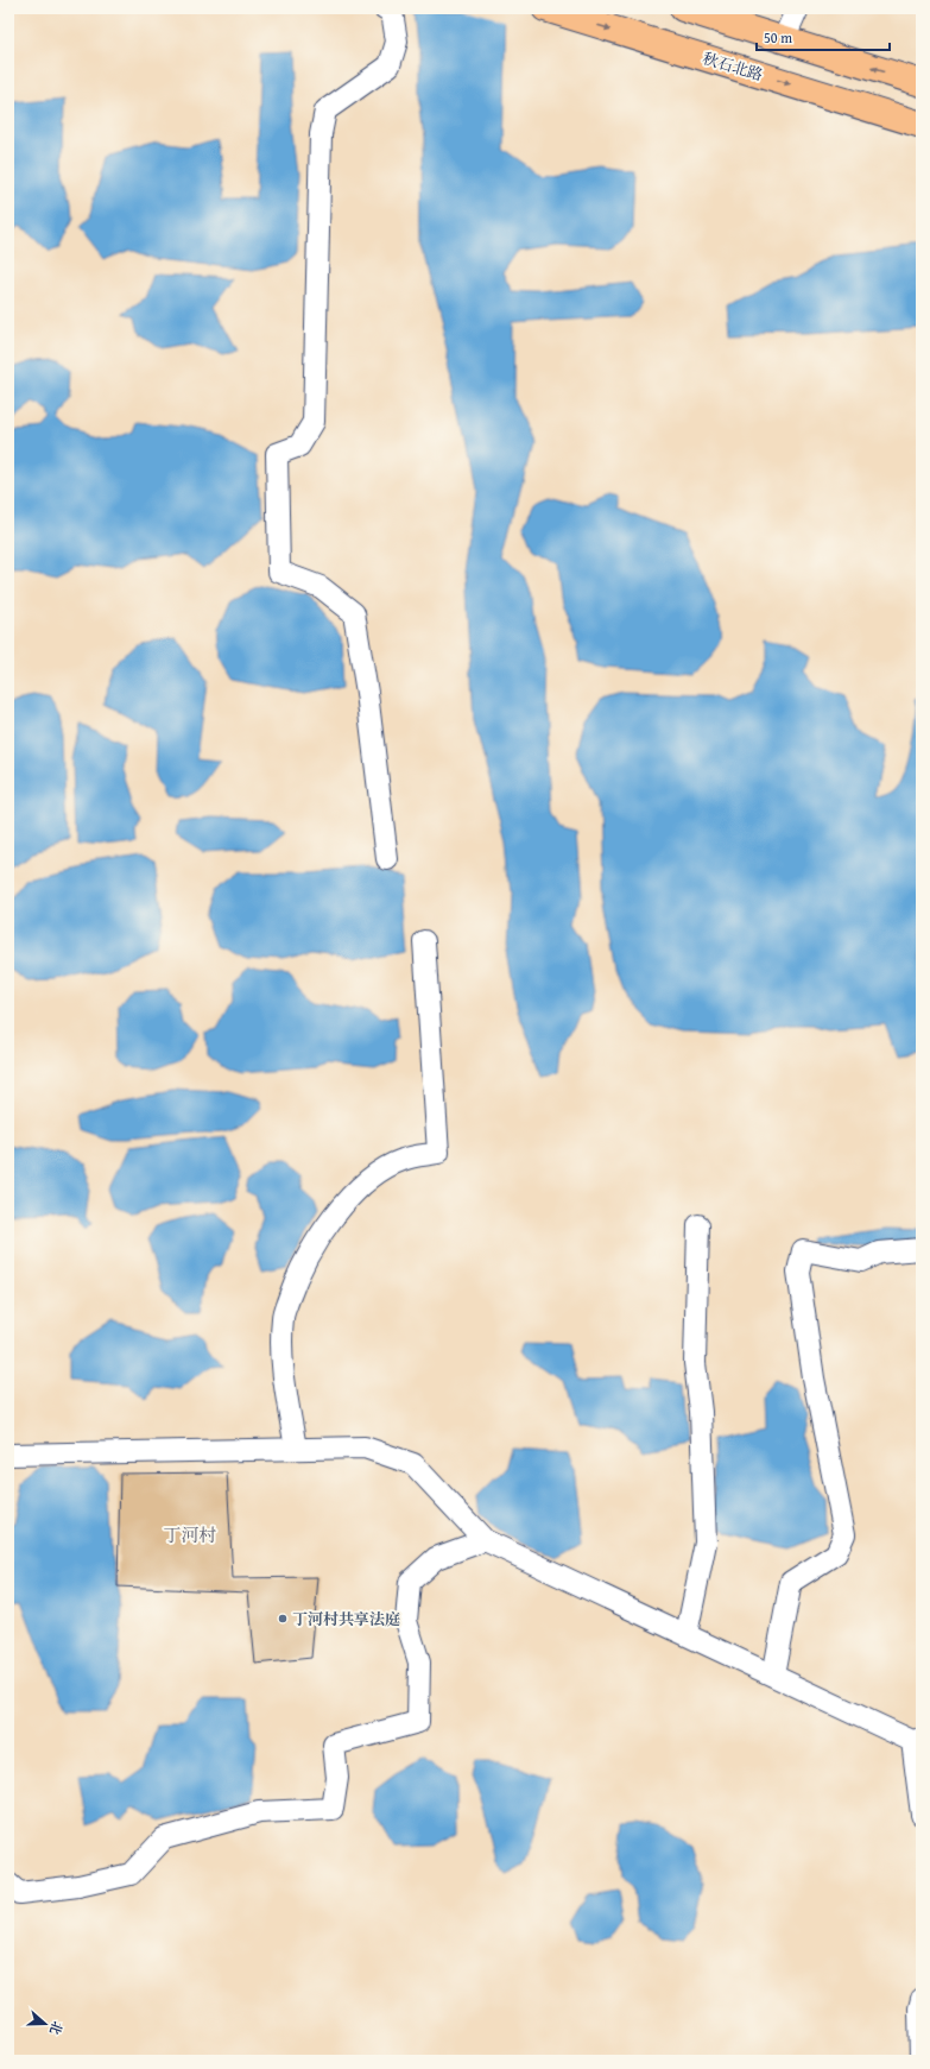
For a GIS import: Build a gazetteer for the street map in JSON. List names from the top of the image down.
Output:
{
  "streets": {
    "main road": ["秋石北路"]
  },
  "districts": ["丁河村"],
  "places": ["丁河村共享法庭"],
  "scale_bar": "50 m",
  "north": "right"
}
